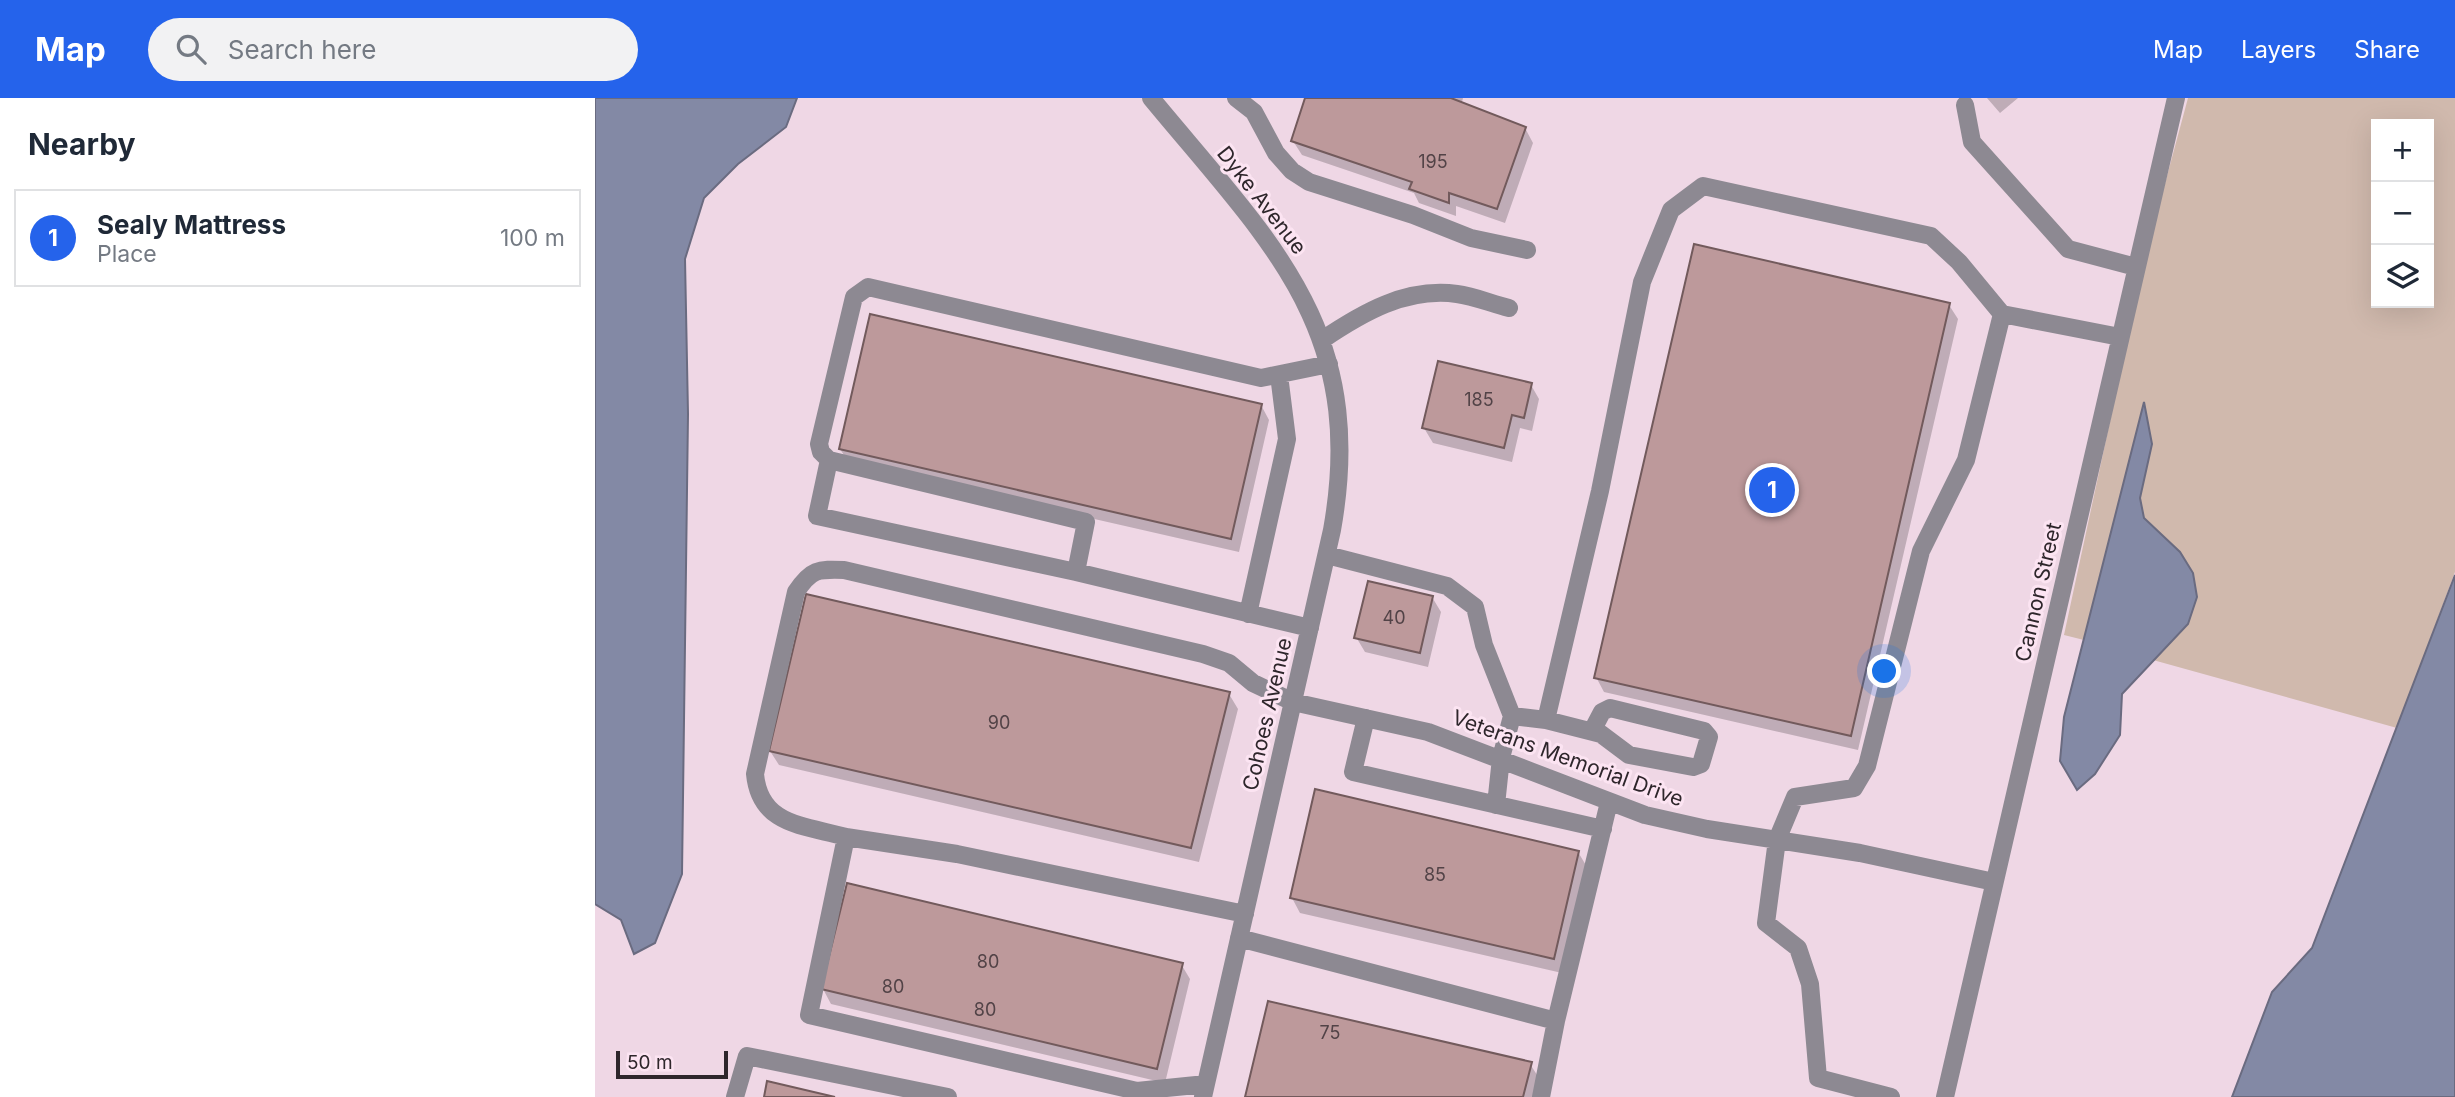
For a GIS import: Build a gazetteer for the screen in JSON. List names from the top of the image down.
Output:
{
  "streets": {
    "street": [
      "Dyke Avenue",
      "Cannon Street",
      "Cohoes Avenue",
      "Veterans Memorial Drive"
    ]
  },
  "crossings": [
    ["Dyke Avenue", "Cohoes Avenue"],
    ["Cannon Street", "Veterans Memorial Drive"],
    ["Cohoes Avenue", "Veterans Memorial Drive"]
  ],
  "house_numbers": [
    "195",
    "185",
    "40",
    "90",
    "85",
    "80",
    "80",
    "80",
    "75"
  ],
  "scale_bar": "50 m",
  "page": {
    "header": "Map",
    "search": "Search here",
    "nav": ["Map", "Layers", "Share"],
    "heading": "Nearby",
    "map_buttons": ["+", "−"],
    "list": [
      {
        "mark": "1",
        "name": "Sealy Mattress",
        "note": "Place",
        "value": "100 m"
      }
    ],
    "pins": "1",
    "scale": "50 m"
  }
}
